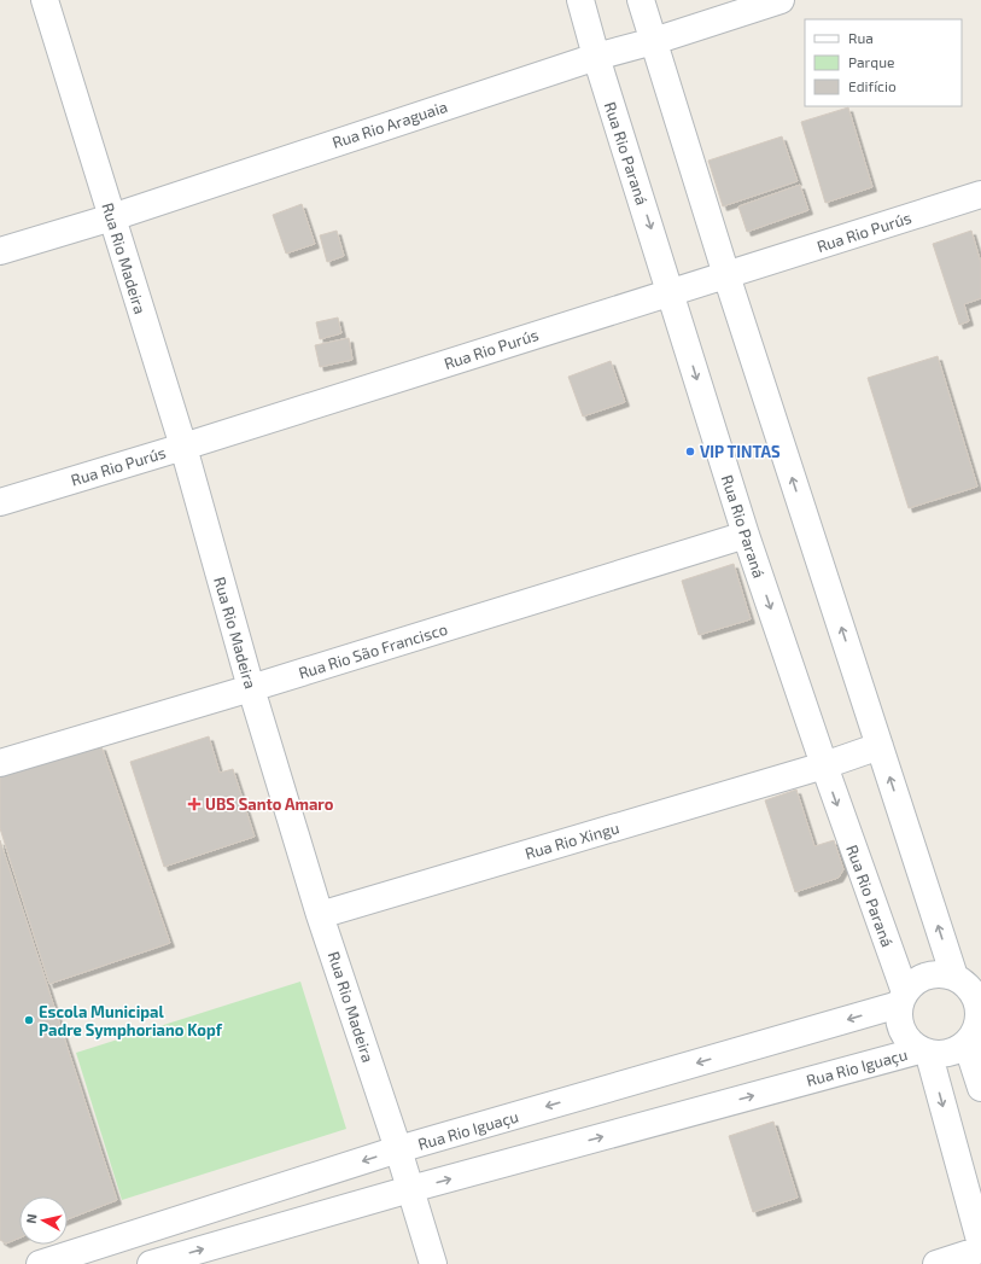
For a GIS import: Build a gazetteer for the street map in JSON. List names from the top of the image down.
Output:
{
  "streets": {
    "street": [
      "Rua Rio Araguaia",
      "Rua Rio Paraná",
      "Rua Rio Purús",
      "Rua Rio Madeira",
      "Rua Rio São Francisco",
      "Rua Rio Xingu",
      "Rua Rio Iguaçu"
    ]
  },
  "crossings": [
    ["Rua Rio Araguaia", "Rua Rio Paraná"],
    ["Rua Rio Araguaia", "Rua Rio Madeira"],
    ["Rua Rio Paraná", "Rua Rio Purús"],
    ["Rua Rio Paraná", "Rua Rio São Francisco"],
    ["Rua Rio Paraná", "Rua Rio Xingu"],
    ["Rua Rio Paraná", "Rua Rio Iguaçu"],
    ["Rua Rio Purús", "Rua Rio Madeira"],
    ["Rua Rio Madeira", "Rua Rio São Francisco"],
    ["Rua Rio Madeira", "Rua Rio Xingu"],
    ["Rua Rio Madeira", "Rua Rio Iguaçu"]
  ],
  "places": {
    "other": ["VIP TINTAS", "Escola Municipal Padre Symphoriano Kopf"],
    "health": ["UBS Santo Amaro"]
  },
  "legend": ["Rua", "Parque", "Edifício"],
  "north": "left"
}
